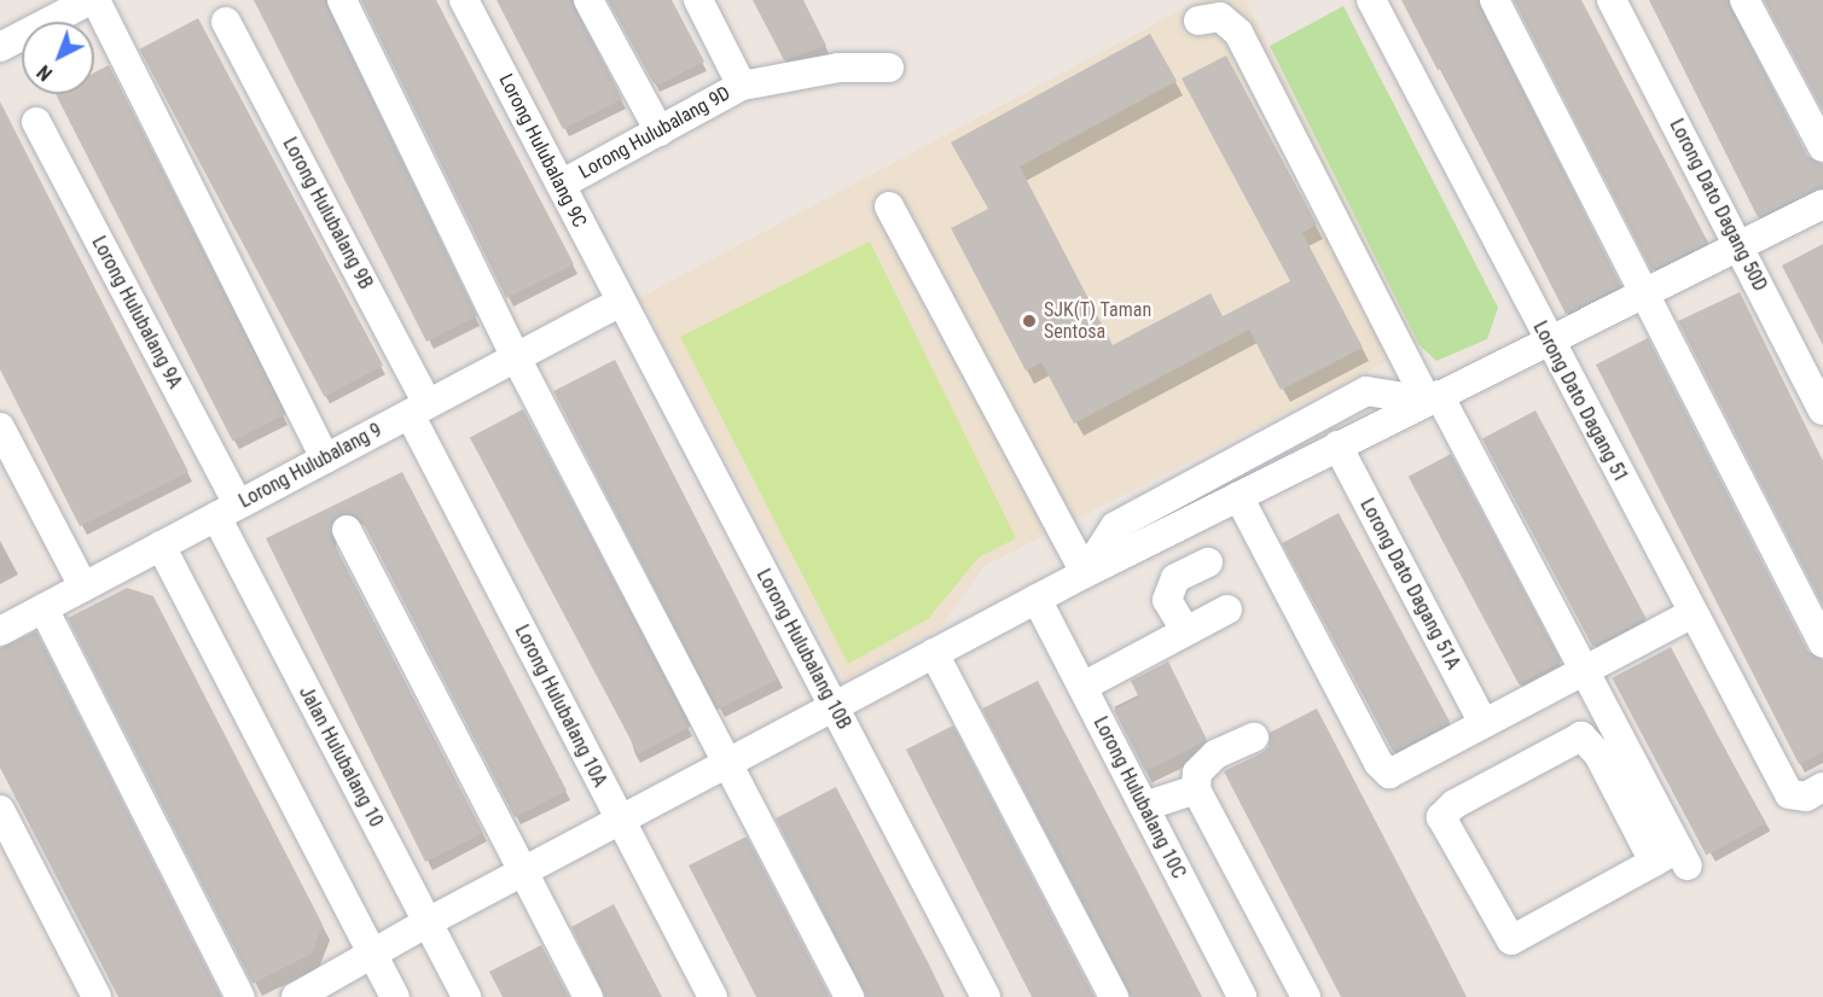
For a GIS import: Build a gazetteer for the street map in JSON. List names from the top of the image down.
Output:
{
  "streets": {
    "street": [
      "Lorong Hulubalang 9D",
      "Lorong Hulubalang 9C",
      "Lorong Dato Dagang 50D",
      "Lorong Hulubalang 9B",
      "Lorong Hulubalang 9A",
      "Lorong Dato Dagang 51",
      "Lorong Hulubalang 9",
      "Lorong Dato Dagang 51A",
      "Lorong Hulubalang 10B",
      "Lorong Hulubalang 10A",
      "Jalan Hulubalang 10",
      "Lorong Hulubalang 10C"
    ]
  },
  "crossings": [
    ["Lorong Hulubalang 9D", "Lorong Hulubalang 9C"],
    ["Lorong Hulubalang 9C", "Lorong Hulubalang 9"],
    ["Lorong Hulubalang 9C", "Lorong Hulubalang 10B"],
    ["Lorong Hulubalang 9B", "Lorong Hulubalang 9"],
    ["Lorong Hulubalang 9B", "Lorong Hulubalang 10A"],
    ["Lorong Hulubalang 9A", "Lorong Hulubalang 9"],
    ["Lorong Hulubalang 9A", "Jalan Hulubalang 10"],
    ["Lorong Hulubalang 9", "Lorong Hulubalang 10B"],
    ["Lorong Hulubalang 9", "Lorong Hulubalang 10A"],
    ["Lorong Hulubalang 9", "Jalan Hulubalang 10"]
  ],
  "places": ["SJK(T) Taman Sentosa"],
  "north": "bottom left"
}
